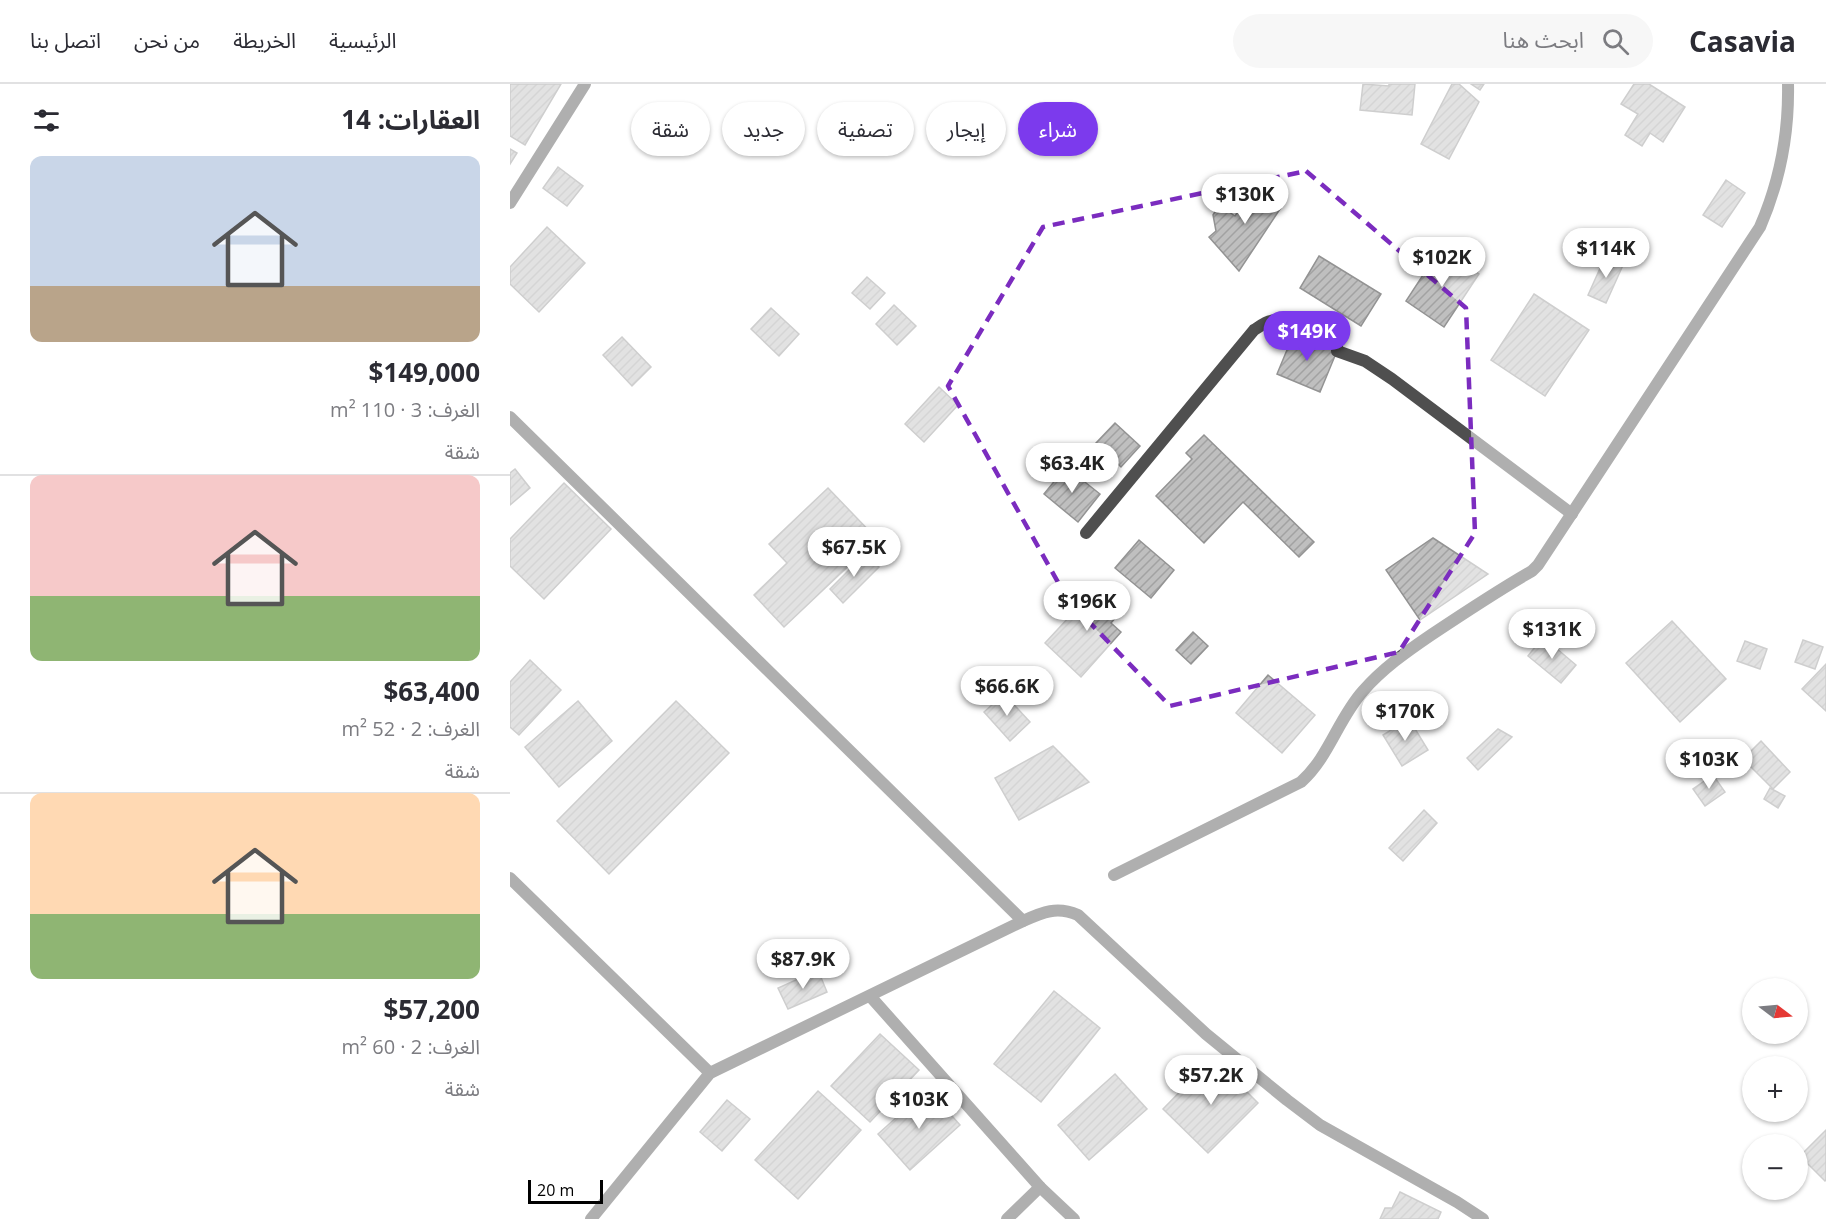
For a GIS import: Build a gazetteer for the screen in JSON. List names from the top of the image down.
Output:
{
  "scale_bar": "20 m",
  "north": "right",
  "page": {
    "header": "Casavia",
    "search": "ابحث هنا",
    "nav": [
      "الرئيسية",
      "الخريطة",
      "من نحن",
      "اتصل بنا"
    ],
    "heading": "العقارات: 14",
    "chip": [
      "شراء",
      "إيجار",
      "تصفية",
      "جديد",
      "شقة"
    ],
    "list": [
      {
        "name": "$149,000",
        "note": "الغرف: 3 · 110 m² · شقة"
      },
      {
        "name": "$63,400",
        "note": "الغرف: 2 · 52 m² · شقة"
      },
      {
        "name": "$57,200",
        "note": "الغرف: 2 · 60 m² · شقة"
      }
    ],
    "price": [
      "$130K",
      "$114K",
      "$102K",
      "$149K",
      "$63.4K",
      "$67.5K",
      "$196K",
      "$131K",
      "$66.6K",
      "$170K",
      "$103K",
      "$87.9K",
      "$57.2K",
      "$103K"
    ],
    "map_buttons": ["+", "−"],
    "scale": "20 m"
  }
}
